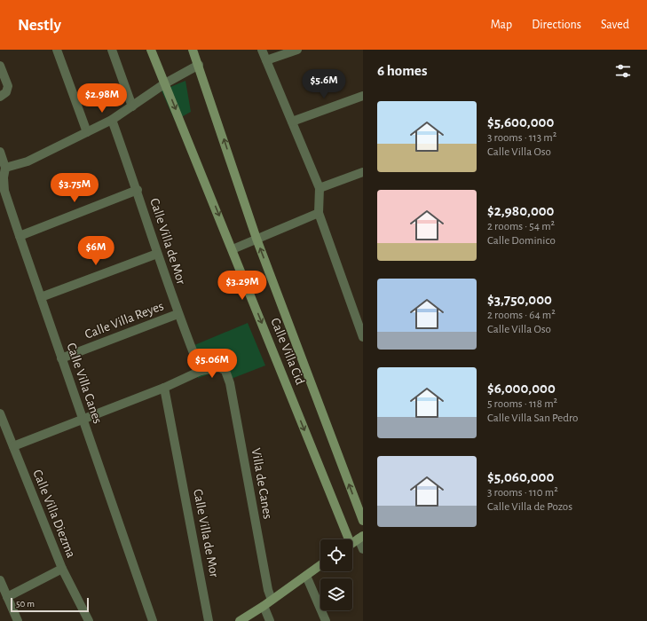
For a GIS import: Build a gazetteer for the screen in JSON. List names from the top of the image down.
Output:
{
  "streets": {
    "street": [
      "Calle Villa de Mor",
      "Calle Villa Reyes",
      "Calle Villa Cid",
      "Calle Villa Canes",
      "Villa de Canes",
      "Calle Villa Diezma"
    ]
  },
  "crossings": [
    ["Calle Villa de Mor", "Calle Villa Reyes"],
    ["Calle Villa de Mor", "Villa de Canes"],
    ["Calle Villa Reyes", "Calle Villa Canes"]
  ],
  "scale_bar": "50 m",
  "page": {
    "header": "Nestly",
    "nav": ["Map", "Directions", "Saved"],
    "heading": "6 homes",
    "price": [
      "$5.6M",
      "$2.98M",
      "$3.75M",
      "$6M",
      "$3.29M",
      "$5.06M"
    ],
    "list": [
      {
        "name": "$5,600,000",
        "note": "3 rooms · 113 m² · Calle Villa Oso"
      },
      {
        "name": "$2,980,000",
        "note": "2 rooms · 54 m² · Calle Dominico"
      },
      {
        "name": "$3,750,000",
        "note": "2 rooms · 64 m² · Calle Villa Oso"
      },
      {
        "name": "$6,000,000",
        "note": "5 rooms · 118 m² · Calle Villa San Pedro"
      },
      {
        "name": "$5,060,000",
        "note": "3 rooms · 110 m² · Calle Villa de Pozos"
      }
    ],
    "scale": "50 m"
  }
}
